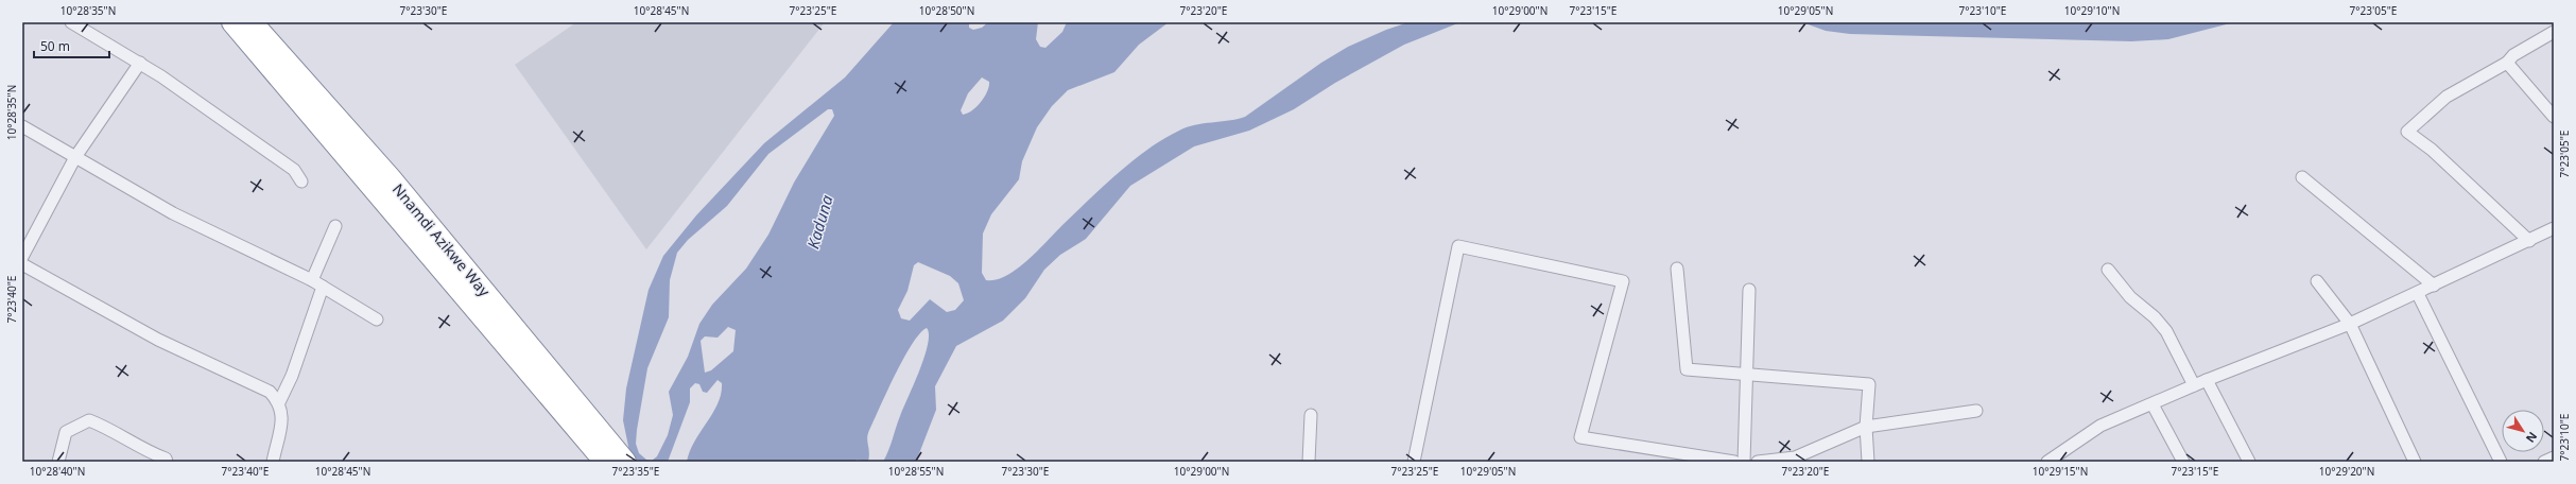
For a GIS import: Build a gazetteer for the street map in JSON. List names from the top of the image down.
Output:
{
  "streets": {
    "highway": ["Nnamdi Azikwe Way"]
  },
  "water": ["Kaduna"],
  "scale_bar": "50 m",
  "north": "bottom right",
  "coordinates": [
    "10°28'35\"N",
    "7°23'30\"E",
    "10°28'45\"N",
    "7°23'25\"E",
    "10°28'50\"N",
    "7°23'20\"E",
    "10°29'00\"N",
    "7°23'15\"E",
    "10°29'05\"N",
    "7°23'10\"E",
    "10°29'10\"N",
    "7°23'05\"E",
    "7°23'40\"E",
    "10°28'40\"N",
    "7°23'35\"E",
    "10°28'55\"N",
    "10°29'15\"N",
    "10°29'20\"N"
  ]
}
